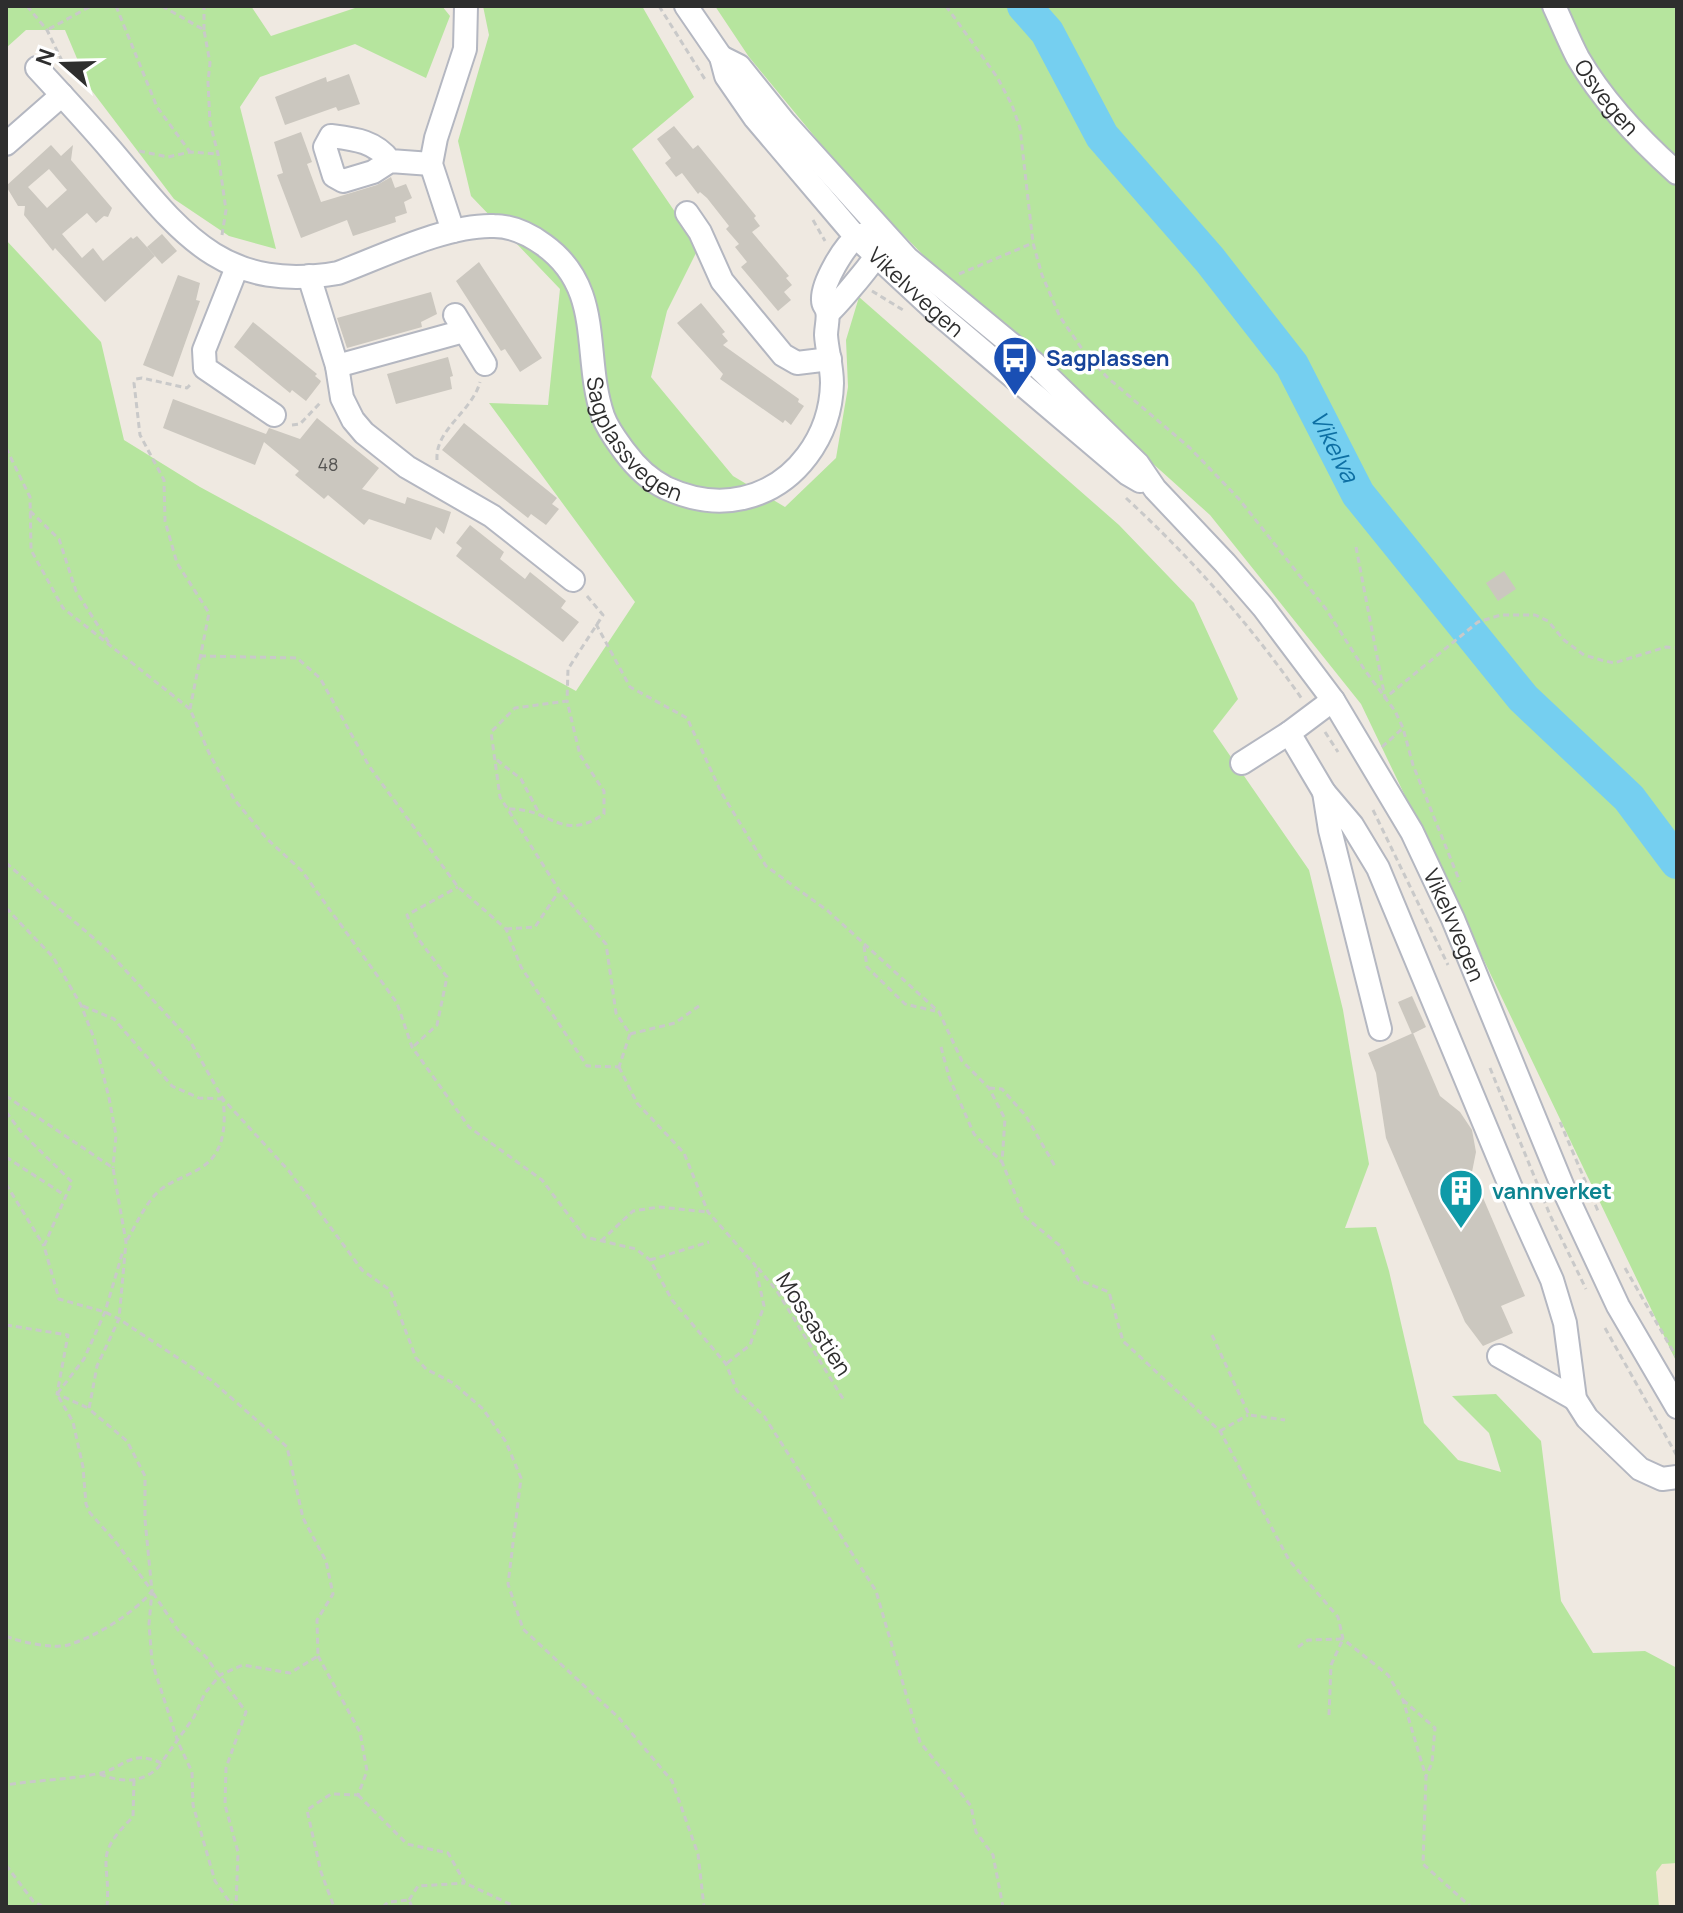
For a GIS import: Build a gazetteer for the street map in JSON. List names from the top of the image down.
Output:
{
  "streets": {
    "street": ["Osvegen", "Vikelvvegen", "Sagplassvegen"],
    "path": ["Mossastien"]
  },
  "crossings": [
    ["Vikelvvegen", "Sagplassvegen"]
  ],
  "water": ["Vikelva"],
  "places": {
    "bus stop": ["Sagplassen"],
    "building": ["vannverket"]
  },
  "house_numbers": ["48"],
  "north": "left"
}
